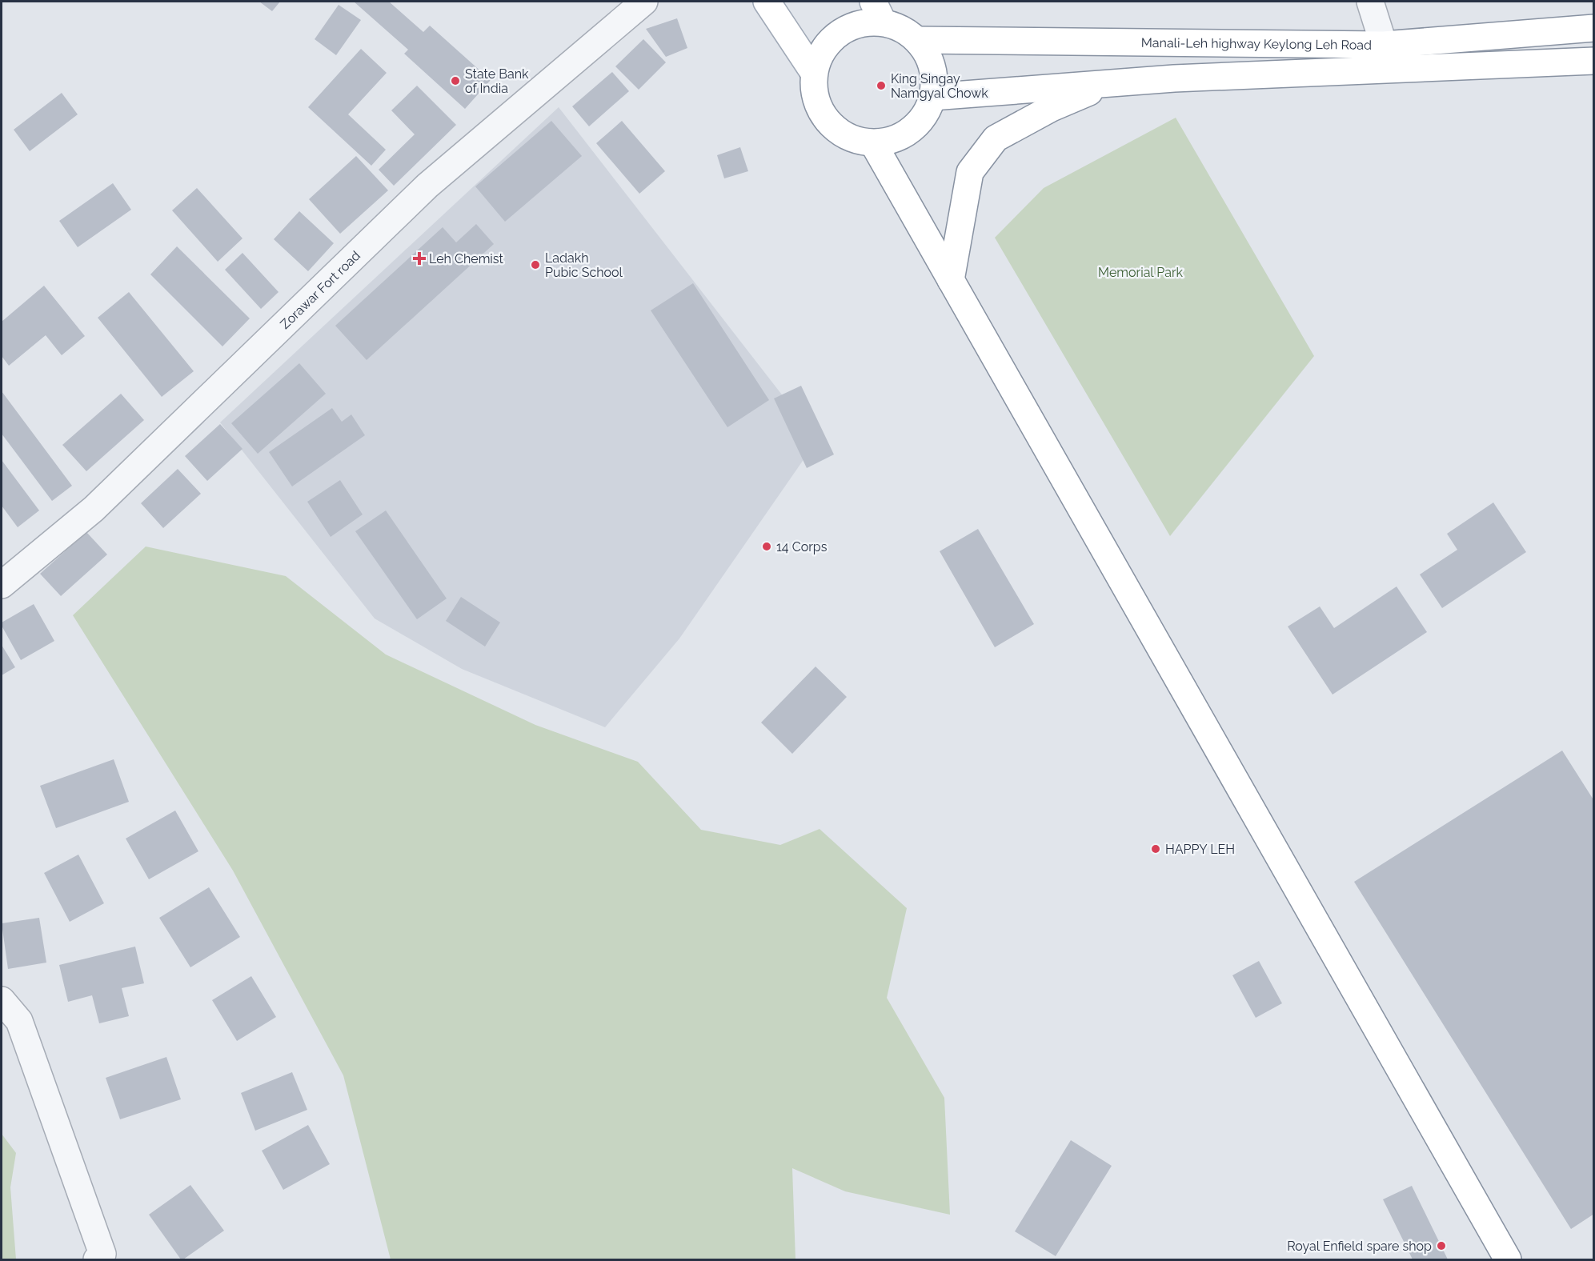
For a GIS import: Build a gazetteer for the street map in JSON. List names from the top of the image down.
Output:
{
  "streets": {
    "main road": ["Manali-Leh highway Keylong Leh Road"],
    "street": ["Zorawar Fort road"]
  },
  "parks": ["Memorial Park"],
  "places": {
    "other": [
      "State Bank of India",
      "King Singay Namgyal Chowk",
      "Ladakh Pubic School",
      "14 Corps",
      "HAPPY LEH",
      "Royal Enfield spare shop"
    ],
    "health": ["Leh Chemist"]
  }
}
